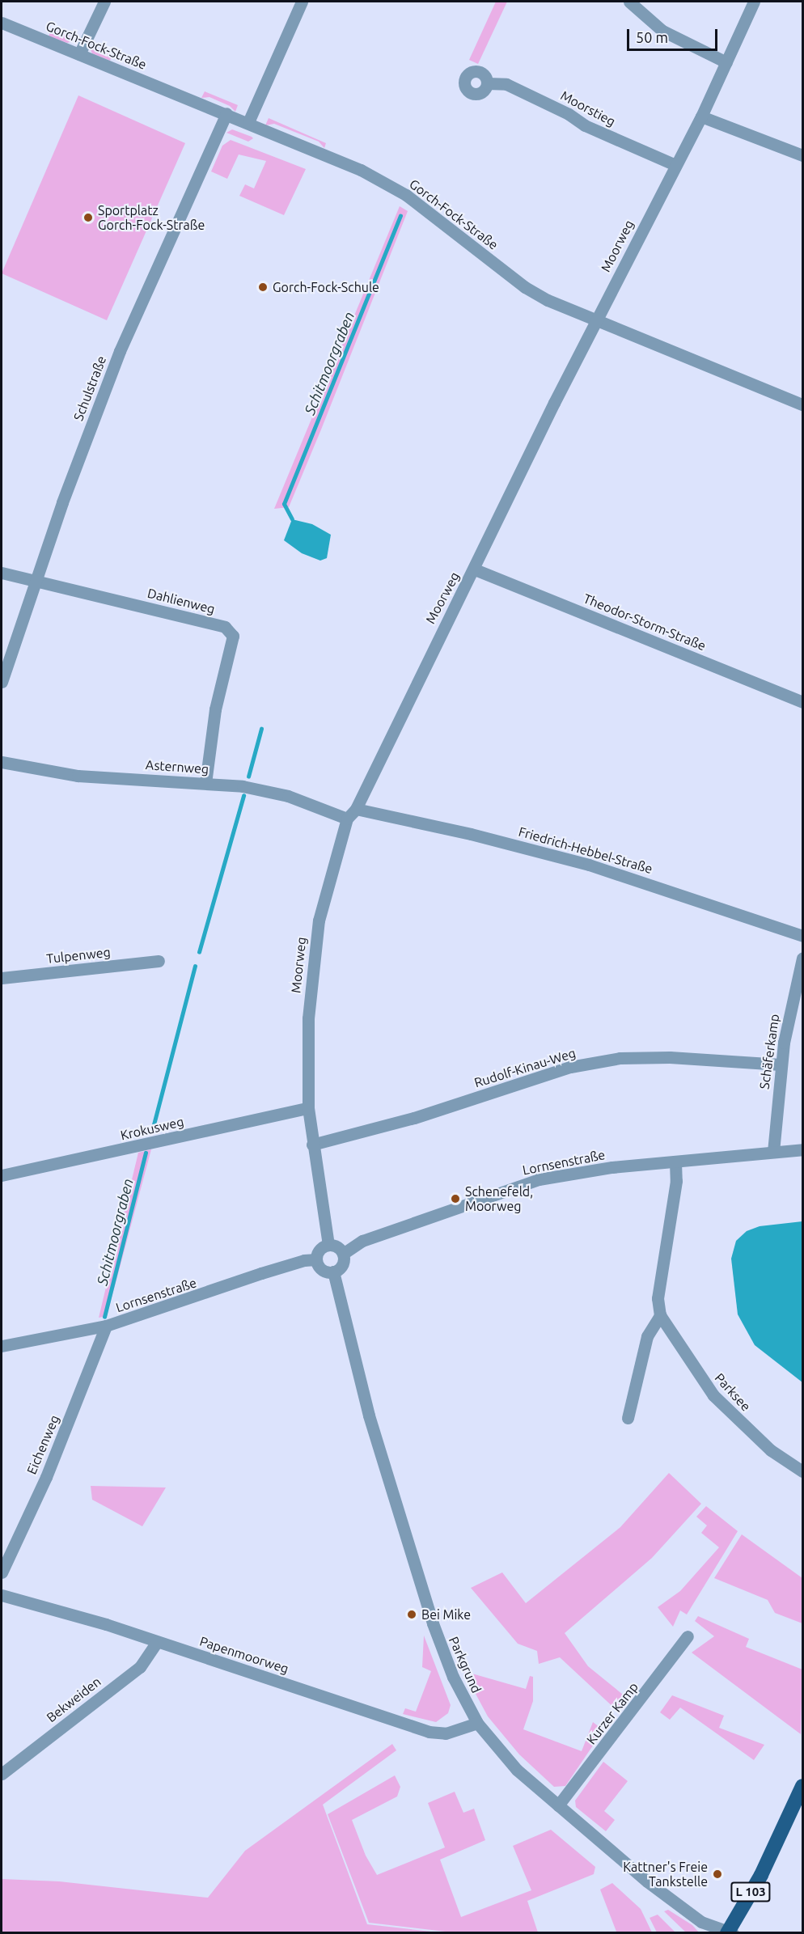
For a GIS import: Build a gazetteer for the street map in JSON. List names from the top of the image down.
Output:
{
  "streets": {
    "main road": ["L 103"],
    "street": [
      "Gorch-Fock-Straße",
      "Moorstieg",
      "Moorweg",
      "Schulstraße",
      "Dahlienweg",
      "Theodor-Storm-Straße",
      "Asternweg",
      "Friedrich-Hebbel-Straße",
      "Tulpenweg",
      "Schäferkamp",
      "Rudolf-Kinau-Weg",
      "Krokusweg",
      "Lornsenstraße",
      "Parksee",
      "Eichenweg",
      "Papenmoorweg",
      "Parkgrund",
      "Bekweiden",
      "Kurzer Kamp"
    ]
  },
  "crossings": [
    ["Gorch-Fock-Straße", "Moorweg"],
    ["Gorch-Fock-Straße", "Schulstraße"],
    ["Moorstieg", "Moorweg"],
    ["Moorweg", "Theodor-Storm-Straße"],
    ["Moorweg", "Asternweg"],
    ["Moorweg", "Friedrich-Hebbel-Straße"],
    ["Moorweg", "Rudolf-Kinau-Weg"],
    ["Moorweg", "Krokusweg"],
    ["Moorweg", "Lornsenstraße"],
    ["Moorweg", "Parkgrund"],
    ["Schulstraße", "Dahlienweg"],
    ["Dahlienweg", "Asternweg"],
    ["Schäferkamp", "Rudolf-Kinau-Weg"],
    ["Schäferkamp", "Lornsenstraße"],
    ["Lornsenstraße", "Eichenweg"],
    ["Lornsenstraße", "Parkgrund"],
    ["Papenmoorweg", "Parkgrund"],
    ["Papenmoorweg", "Bekweiden"],
    ["Parkgrund", "Kurzer Kamp"],
    ["Parkgrund", "L 103"]
  ],
  "water": ["Schitmoorgraben"],
  "places": [
    "Sportplatz Gorch-Fock-Straße",
    "Gorch-Fock-Schule",
    "Schenefeld, Moorweg",
    "Bei Mike",
    "Kattner's Freie Tankstelle"
  ],
  "scale_bar": "50 m"
}
